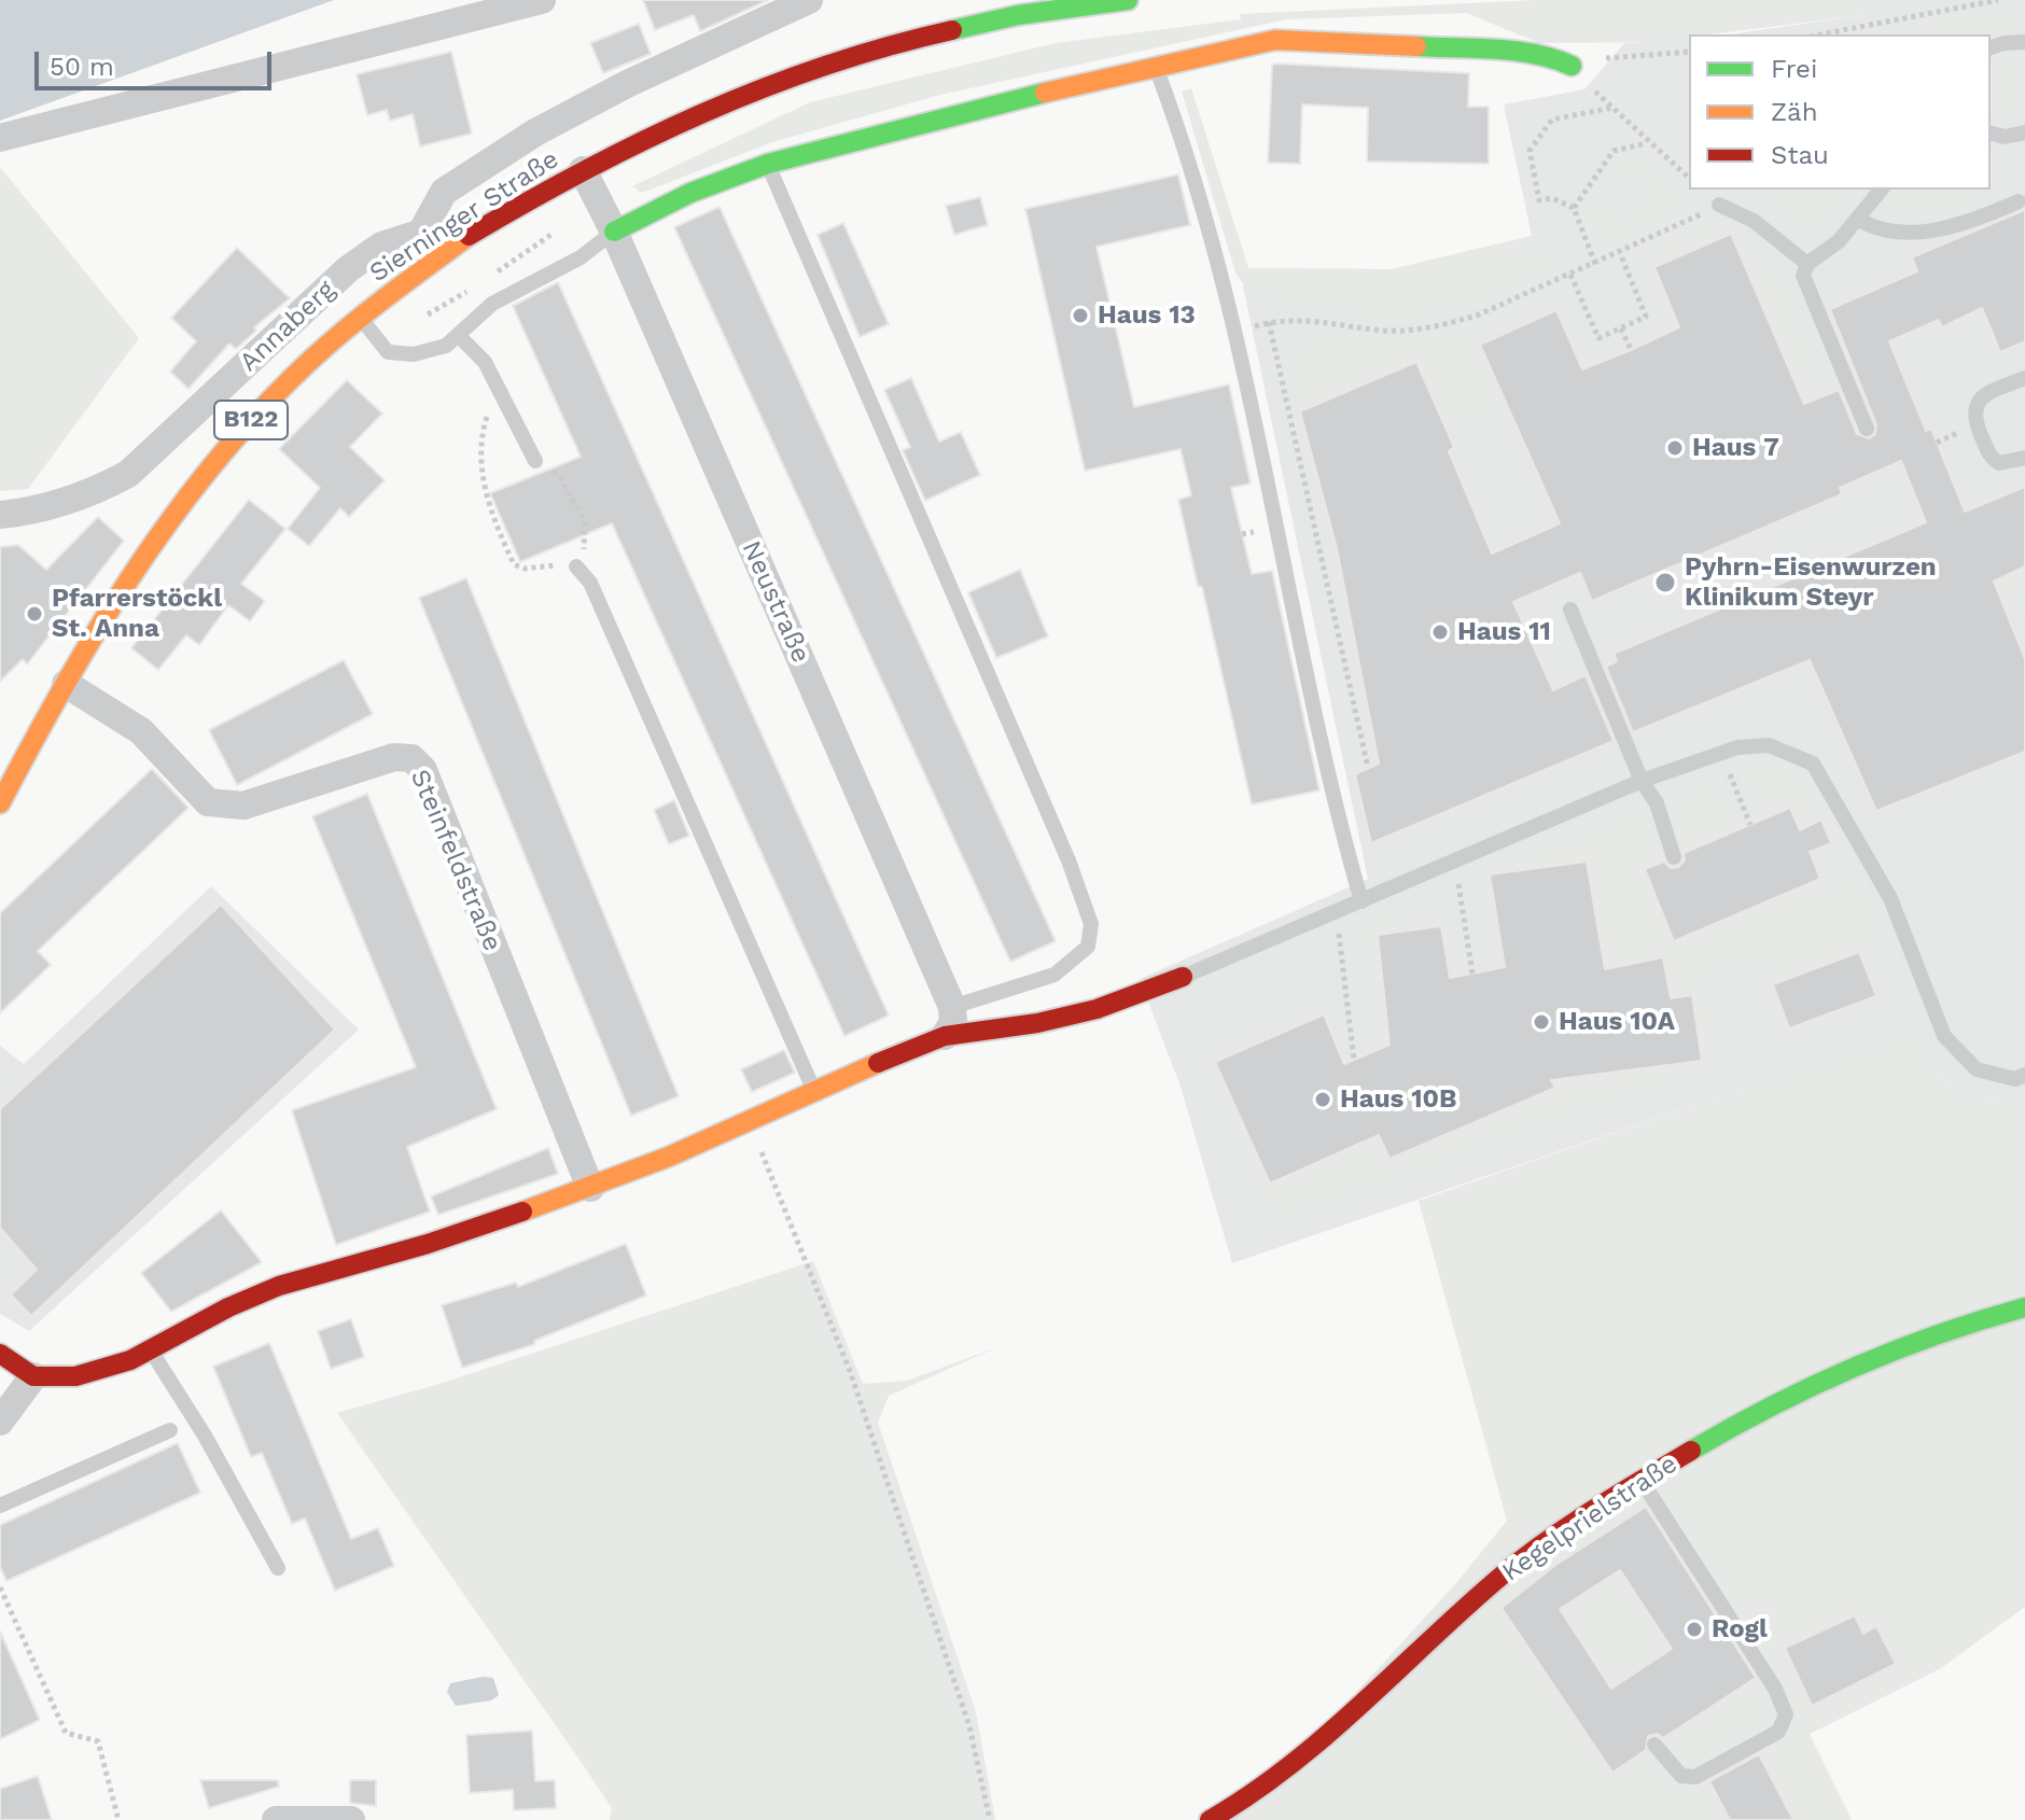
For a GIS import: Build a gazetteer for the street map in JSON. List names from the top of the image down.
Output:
{
  "streets": {
    "street": [
      "Sierninger Straße",
      "Annaberg",
      "B122",
      "Neustraße",
      "Steinfeldstraße",
      "Kegelprielstraße"
    ]
  },
  "crossings": [
    ["Sierninger Straße", "Neustraße"],
    ["Sierninger Straße", "Steinfeldstraße"]
  ],
  "places": [
    "Haus 13",
    "Haus 7",
    "Pyhrn-Eisenwurzen Klinikum Steyr",
    "Pfarrerstöckl St. Anna",
    "Haus 11",
    "Haus 10A",
    "Haus 10B",
    "Rogl"
  ],
  "legend": ["Frei", "Zäh", "Stau"],
  "scale_bar": "50 m"
}
